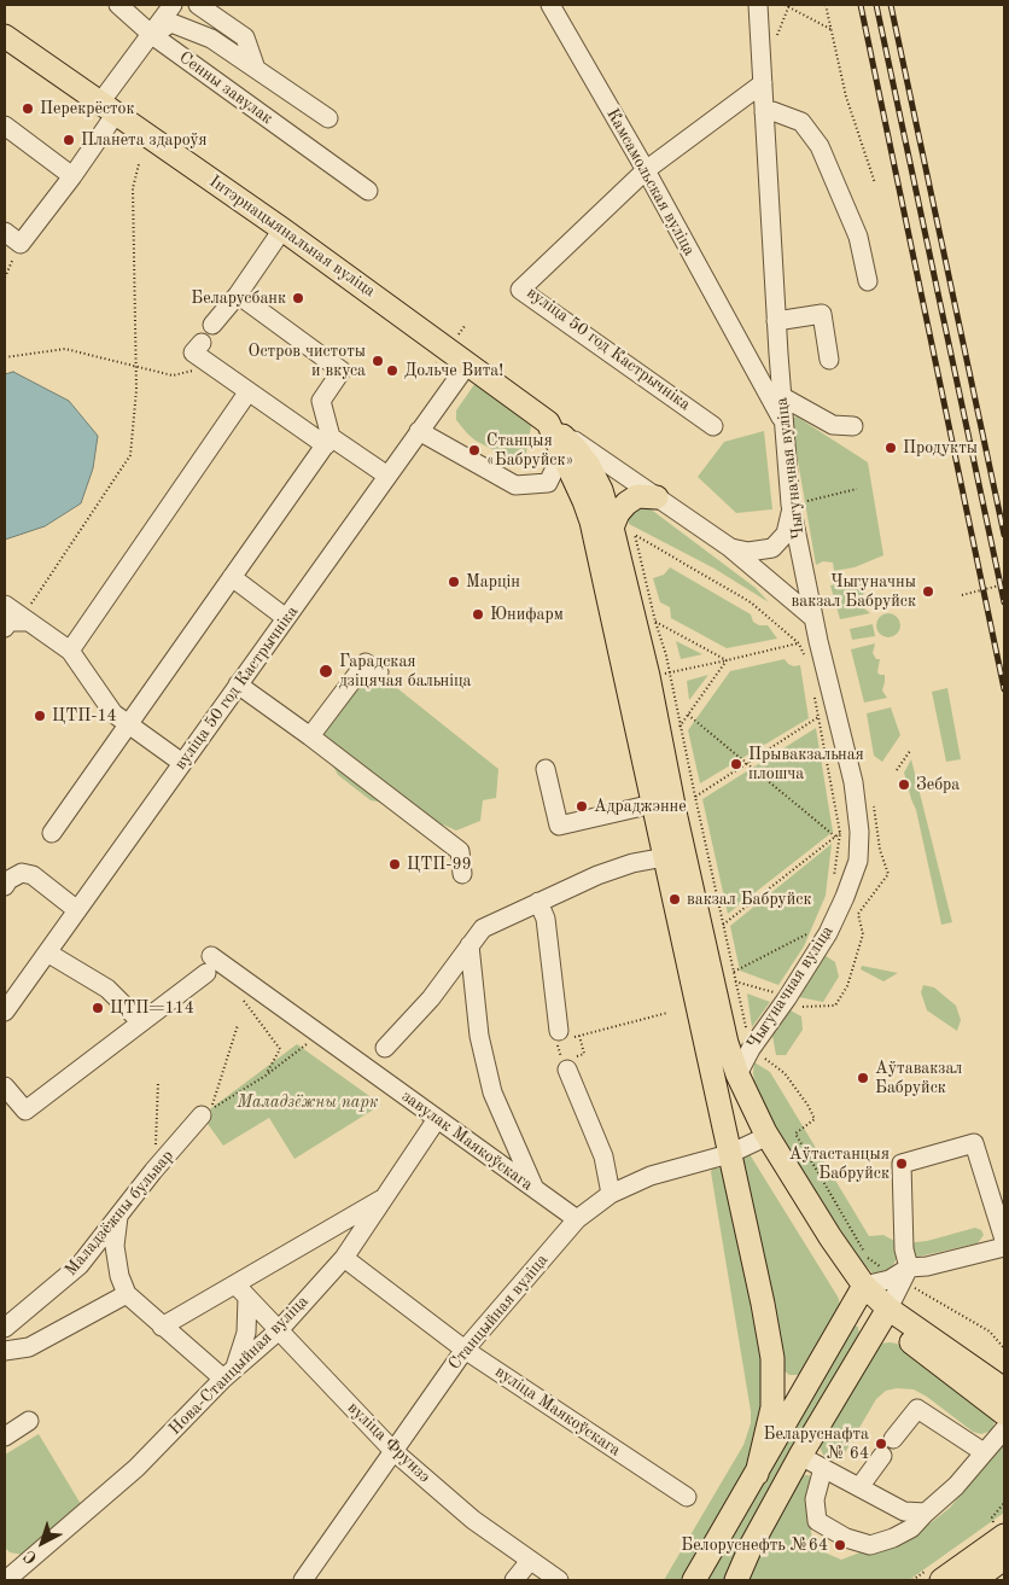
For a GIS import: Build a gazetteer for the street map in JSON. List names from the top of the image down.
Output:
{
  "streets": {
    "main road": ["Інтэрнацыянальная вуліца"],
    "street": [
      "Сенны завулак",
      "Камсамольская вуліца",
      "вуліца 50 год Кастрычніка",
      "Чыгуначная вуліца",
      "завулак Маякоўскага",
      "Маладзёжны бульвар",
      "Станцыйная вуліца",
      "Нова-Станцыйная вуліца",
      "вуліца Маякоўскага",
      "вуліца Фрунзэ"
    ]
  },
  "crossings": [
    ["Камсамольская вуліца", "вуліца 50 год Кастрычніка"],
    ["Камсамольская вуліца", "Чыгуначная вуліца"],
    ["Інтэрнацыянальная вуліца", "вуліца 50 год Кастрычніка"],
    ["вуліца 50 год Кастрычніка", "Чыгуначная вуліца"],
    ["завулак Маякоўскага", "Станцыйная вуліца"],
    ["завулак Маякоўскага", "Нова-Станцыйная вуліца"],
    ["Станцыйная вуліца", "вуліца Маякоўскага"],
    ["Станцыйная вуліца", "вуліца Фрунзэ"],
    ["Нова-Станцыйная вуліца", "вуліца Маякоўскага"],
    ["Нова-Станцыйная вуліца", "вуліца Фрунзэ"]
  ],
  "parks": ["Маладзёжны парк"],
  "places": [
    "Перекрёсток",
    "Планета здароўя",
    "Беларусбанк",
    "Остров чистоты и вкуса",
    "Дольче Вита!",
    "Продукты",
    "Станцыя «Бабруйск»",
    "Марцін",
    "Чыгуначны вакзал Бабруйск",
    "Юнифарм",
    "Гарадская дзіцячая бальніца",
    "ЦТП-14",
    "Прывакзальная плошча",
    "Зебра",
    "Адраджэнне",
    "ЦТП-99",
    "вакзал Бабруйск",
    "ЦТП=114",
    "Аўтавакзал Бабруйск",
    "Аўтастанцыя Бабруйск",
    "Беларуснафта № 64",
    "Белоруснефть №64"
  ],
  "north": "bottom left"
}
